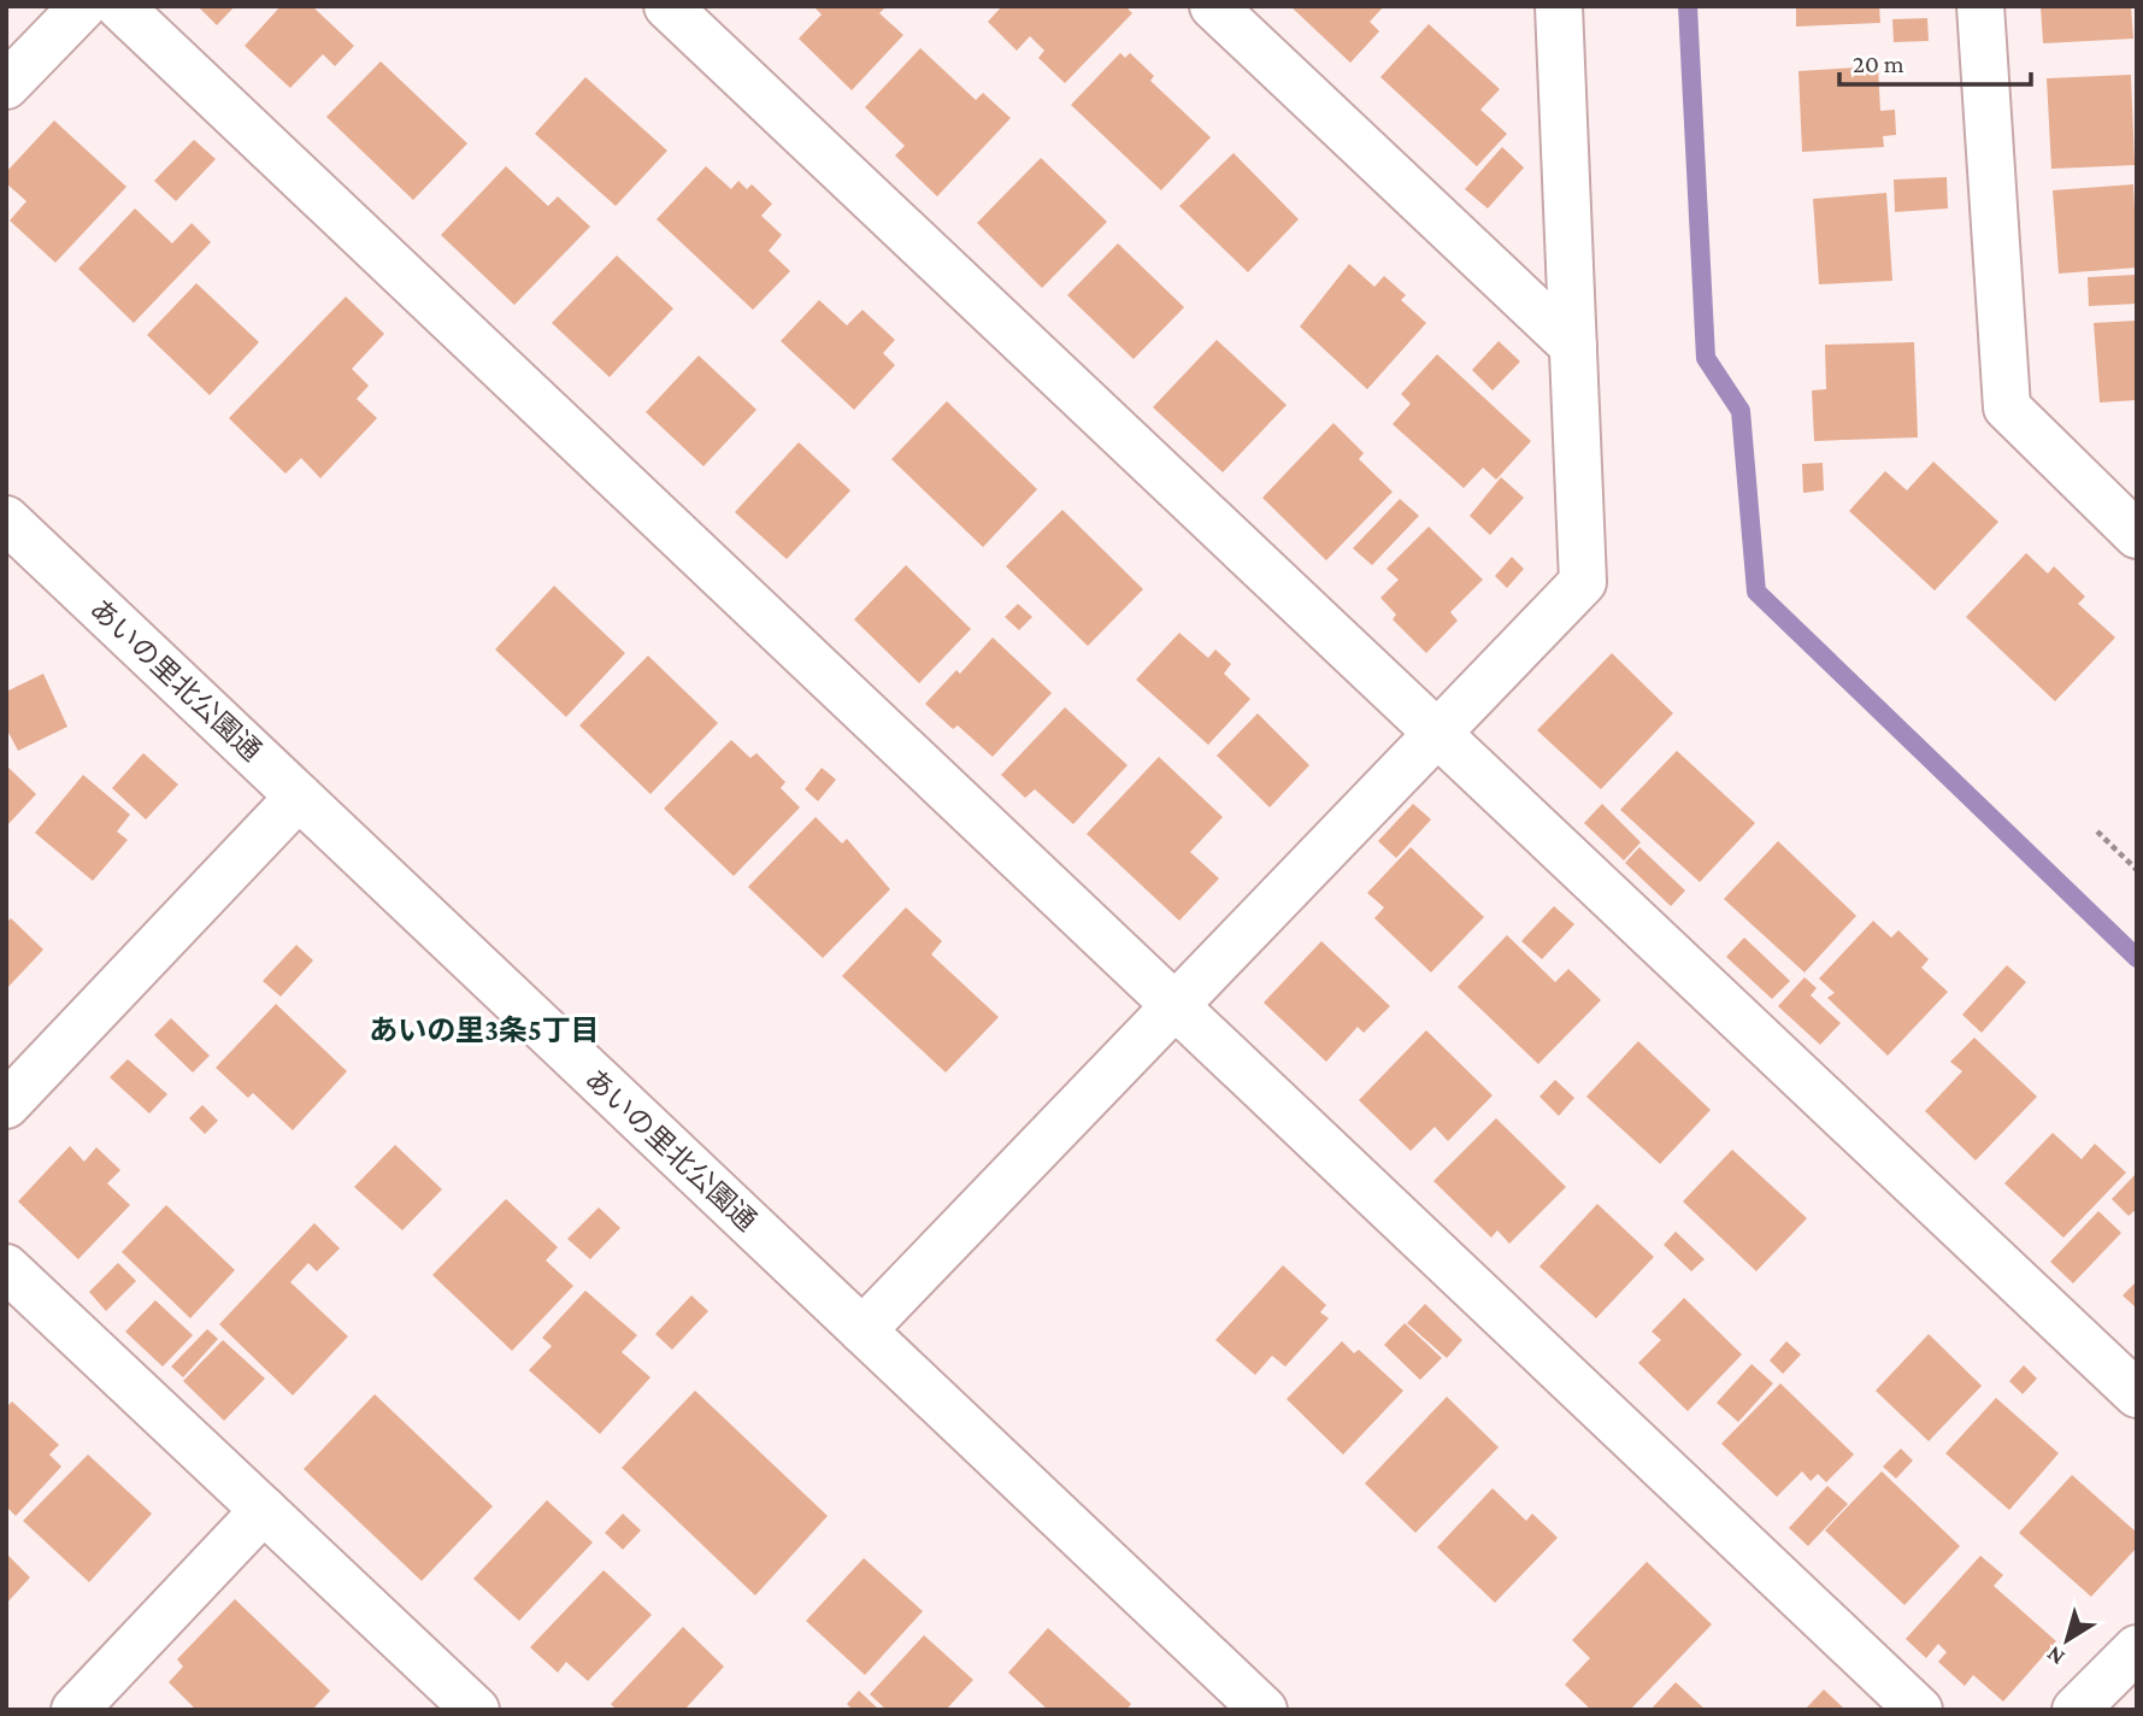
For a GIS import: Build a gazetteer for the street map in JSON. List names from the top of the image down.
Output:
{
  "streets": {
    "street": ["あいの里北公園通"]
  },
  "districts": ["あいの里3条5丁目"],
  "scale_bar": "20 m",
  "north": "bottom left"
}
